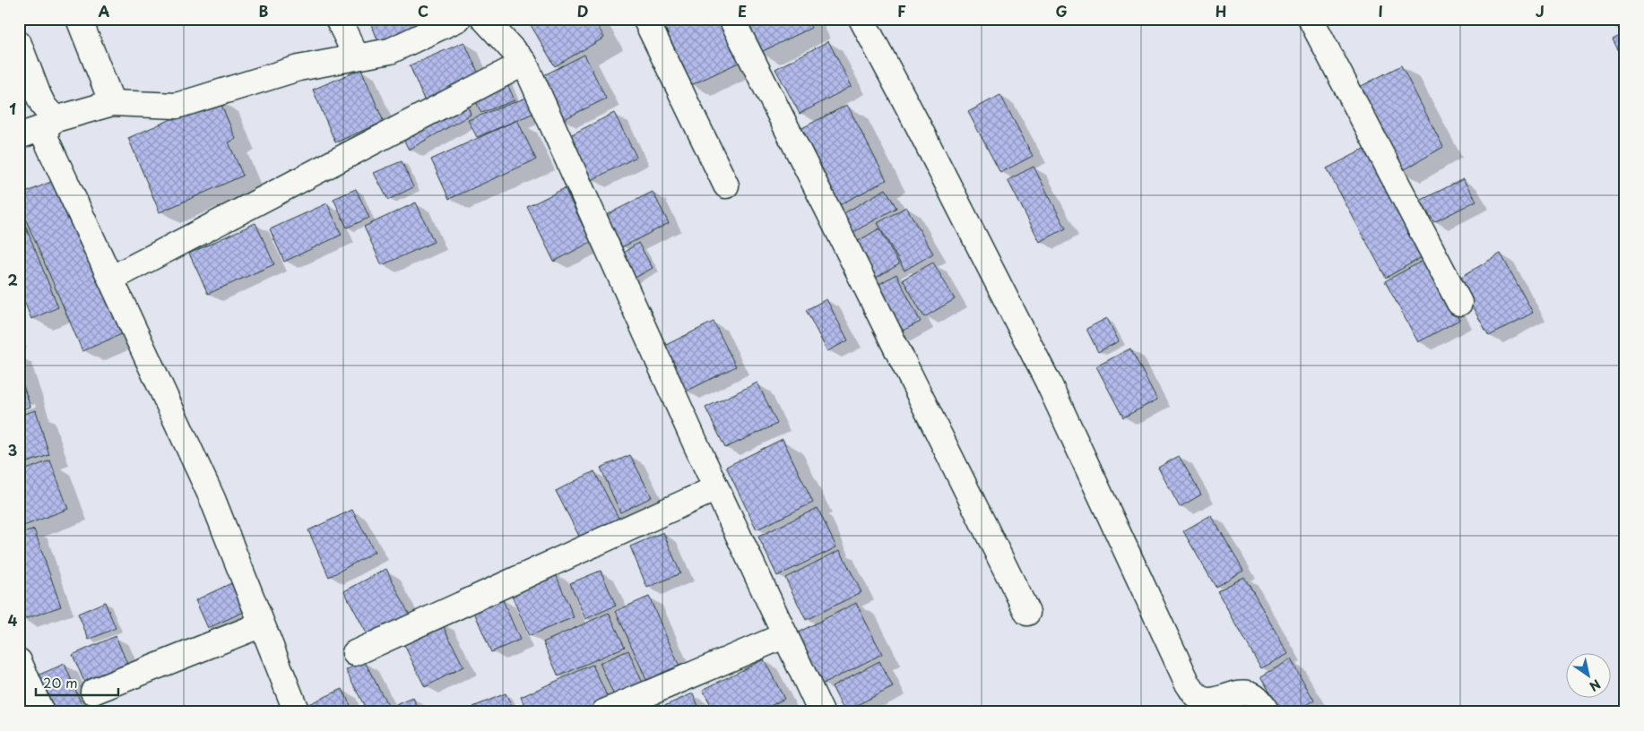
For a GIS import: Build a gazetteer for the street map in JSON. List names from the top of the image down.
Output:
{
  "scale_bar": "20 m",
  "north": "bottom right",
  "grid": {
    "columns": [
      "A",
      "B",
      "C",
      "D",
      "E",
      "F",
      "G",
      "H",
      "I",
      "J"
    ],
    "rows": [
      "1",
      "2",
      "3",
      "4"
    ]
  }
}
